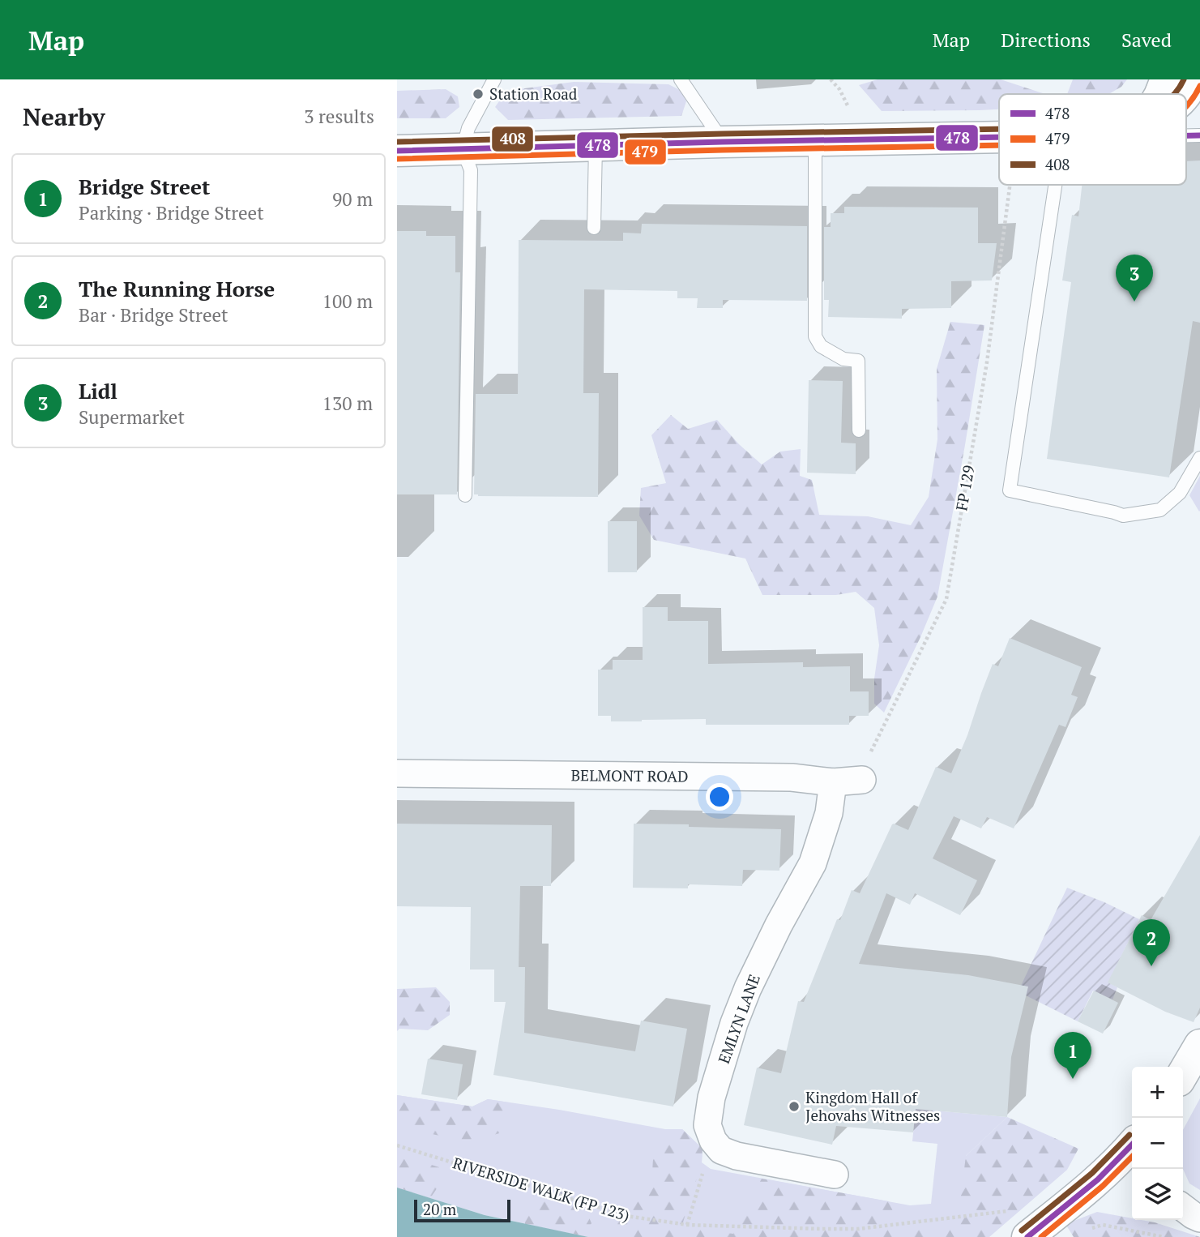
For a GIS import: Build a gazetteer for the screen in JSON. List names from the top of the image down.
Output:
{
  "streets": {
    "street": ["BELMONT ROAD", "EMLYN LANE"],
    "path": ["FP 129", "RIVERSIDE WALK (FP 123)"]
  },
  "crossings": [
    ["FP 129", "BELMONT ROAD"],
    ["FP 129", "EMLYN LANE"],
    ["BELMONT ROAD", "EMLYN LANE"]
  ],
  "places": ["Station Road", "Kingdom Hall of Jehovahs Witnesses"],
  "lines": ["transit line 408", "transit line 479", "transit line 478"],
  "legend": ["478", "479", "408"],
  "scale_bar": "20 m",
  "page": {
    "header": "Map",
    "nav": ["Map", "Directions", "Saved"],
    "heading": ["Nearby", "3 results"],
    "list": [
      {
        "mark": "1",
        "name": "Bridge Street",
        "note": "Parking · Bridge Street",
        "value": "90 m"
      },
      {
        "mark": "2",
        "name": "The Running Horse",
        "note": "Bar · Bridge Street",
        "value": "100 m"
      },
      {
        "mark": "3",
        "name": "Lidl",
        "note": "Supermarket",
        "value": "130 m"
      }
    ],
    "pins": ["3", "2", "1"],
    "map_buttons": ["+", "−"],
    "scale": "20 m"
  }
}
